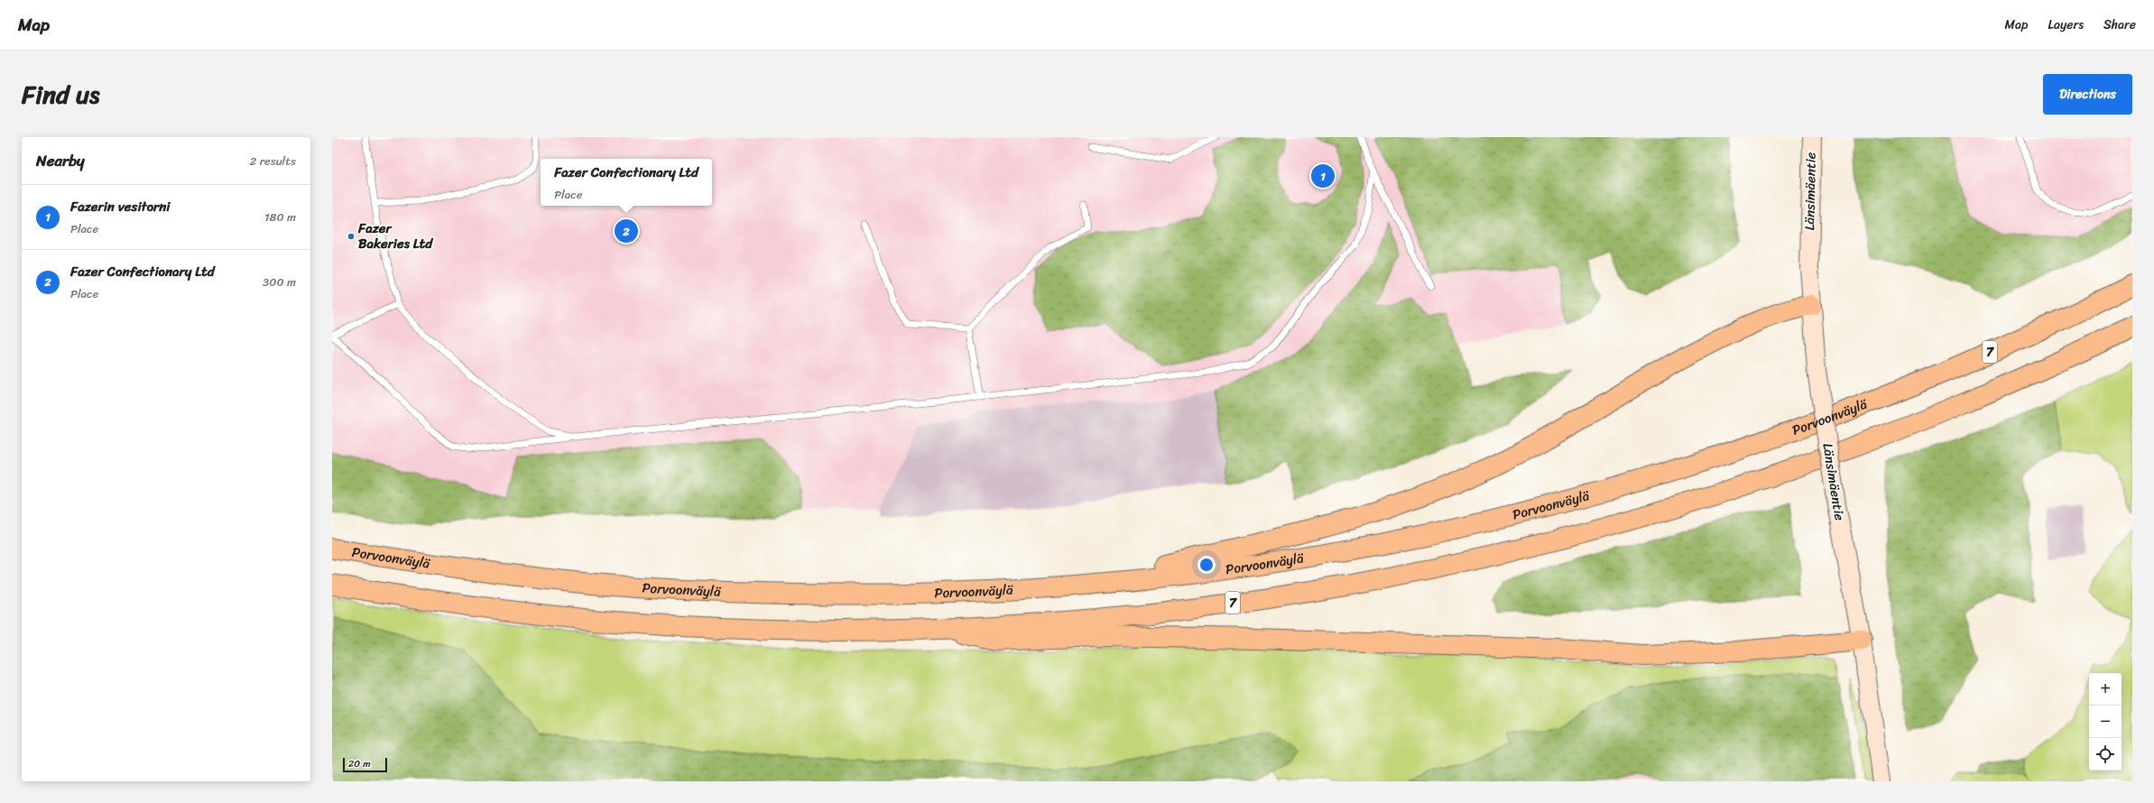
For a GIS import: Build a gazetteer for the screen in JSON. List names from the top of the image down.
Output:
{
  "streets": {
    "highway": ["7", "Porvoonväylä"],
    "main road": ["Länsimäentie"]
  },
  "places": ["Fazer Bakeries Ltd"],
  "scale_bar": "20 m",
  "page": {
    "header": "Map",
    "nav": ["Map", "Layers", "Share"],
    "title": "Find us",
    "buttons": "Directions",
    "heading": ["Nearby", "2 results"],
    "popup": ["Fazer Confectionary Ltd", "Place"],
    "pins": ["1", "2"],
    "list": [
      {
        "mark": "1",
        "name": "Fazerin vesitorni",
        "note": "Place",
        "value": "180 m"
      },
      {
        "mark": "2",
        "name": "Fazer Confectionary Ltd",
        "note": "Place",
        "value": "300 m"
      }
    ],
    "map_buttons": ["+", "−"],
    "scale": "20 m"
  }
}
